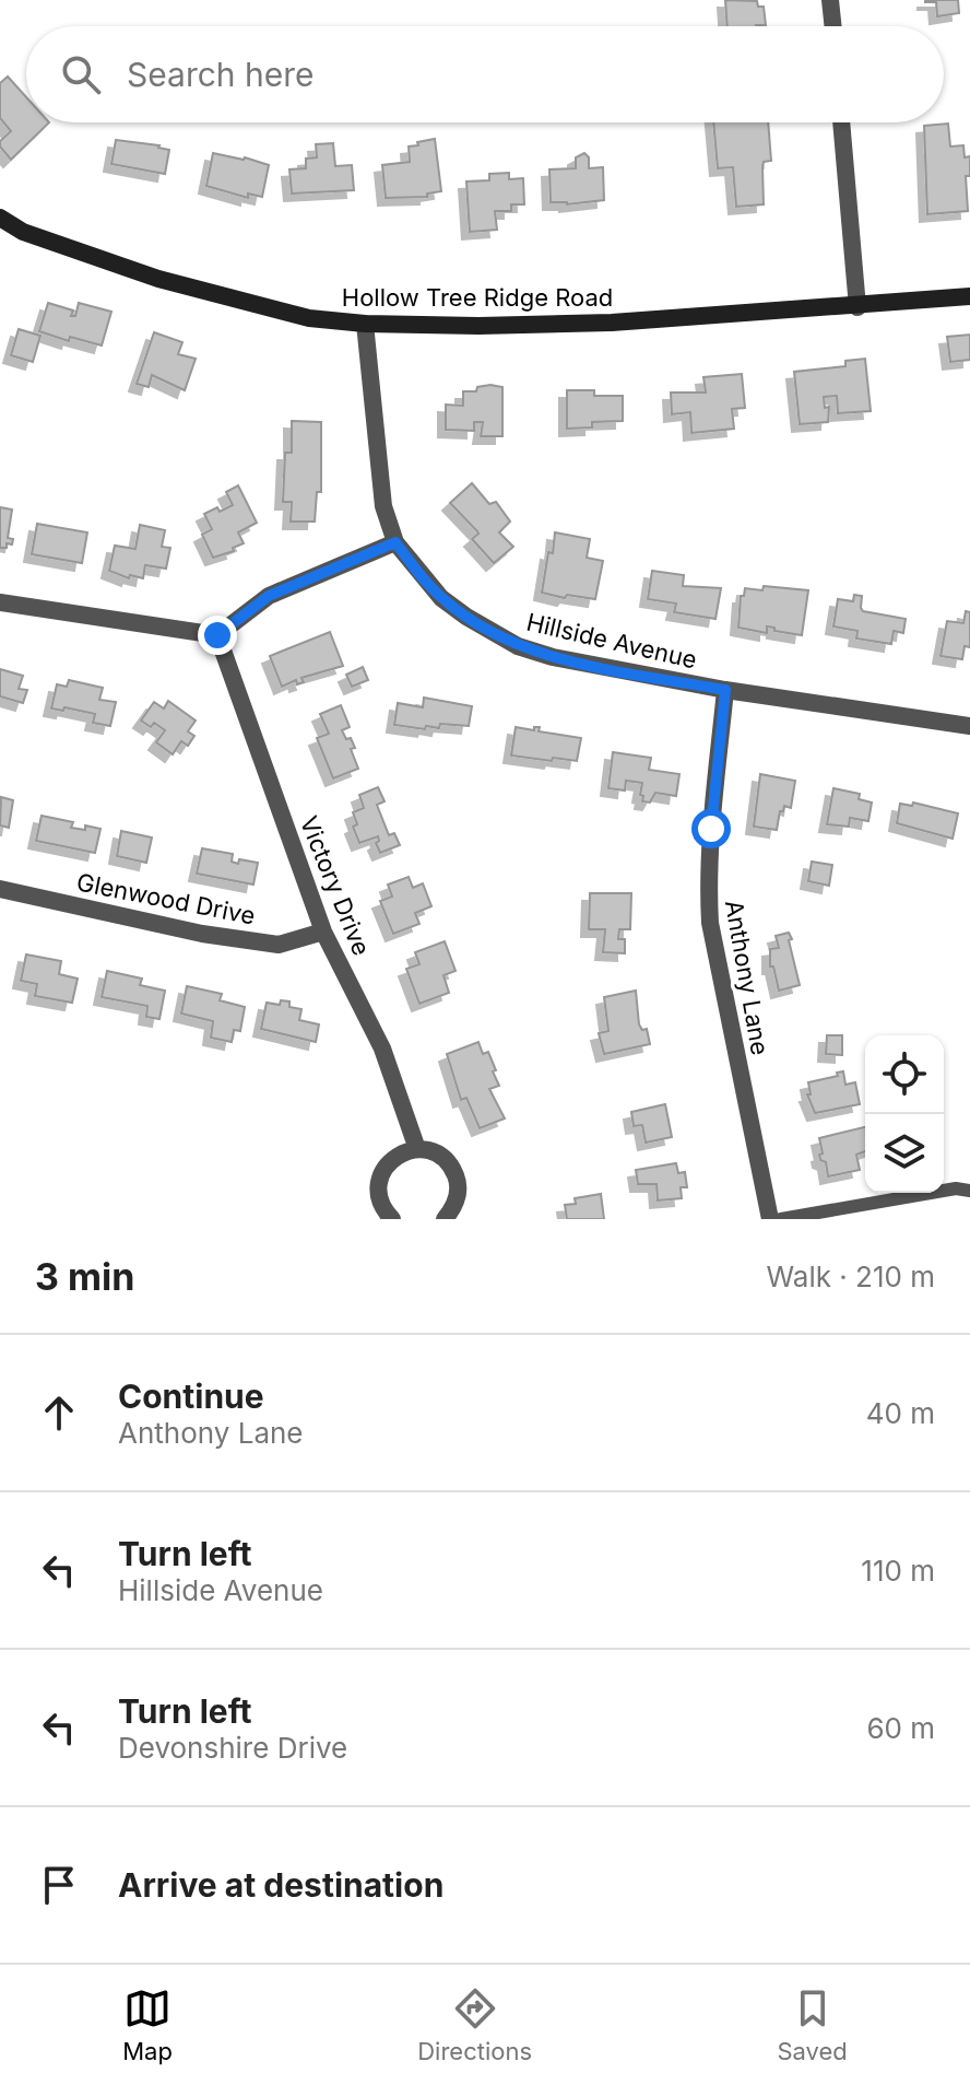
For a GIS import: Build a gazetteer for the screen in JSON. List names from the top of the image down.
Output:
{
  "streets": {
    "main road": ["Hollow Tree Ridge Road"],
    "street": [
      "Hillside Avenue",
      "Victory Drive",
      "Glenwood Drive",
      "Anthony Lane"
    ]
  },
  "crossings": [
    ["Hollow Tree Ridge Road", "Hillside Avenue"],
    ["Hillside Avenue", "Anthony Lane"],
    ["Victory Drive", "Glenwood Drive"]
  ],
  "page": {
    "search": "Search here",
    "heading": ["3 min", "Walk · 210 m"],
    "list": [
      ["Continue", "Anthony Lane", "40 m"],
      ["Turn left", "Hillside Avenue", "110 m"],
      ["Turn left", "Devonshire Drive", "60 m"],
      "Arrive at destination"
    ],
    "nav": ["Map", "Directions", "Saved"]
  }
}
